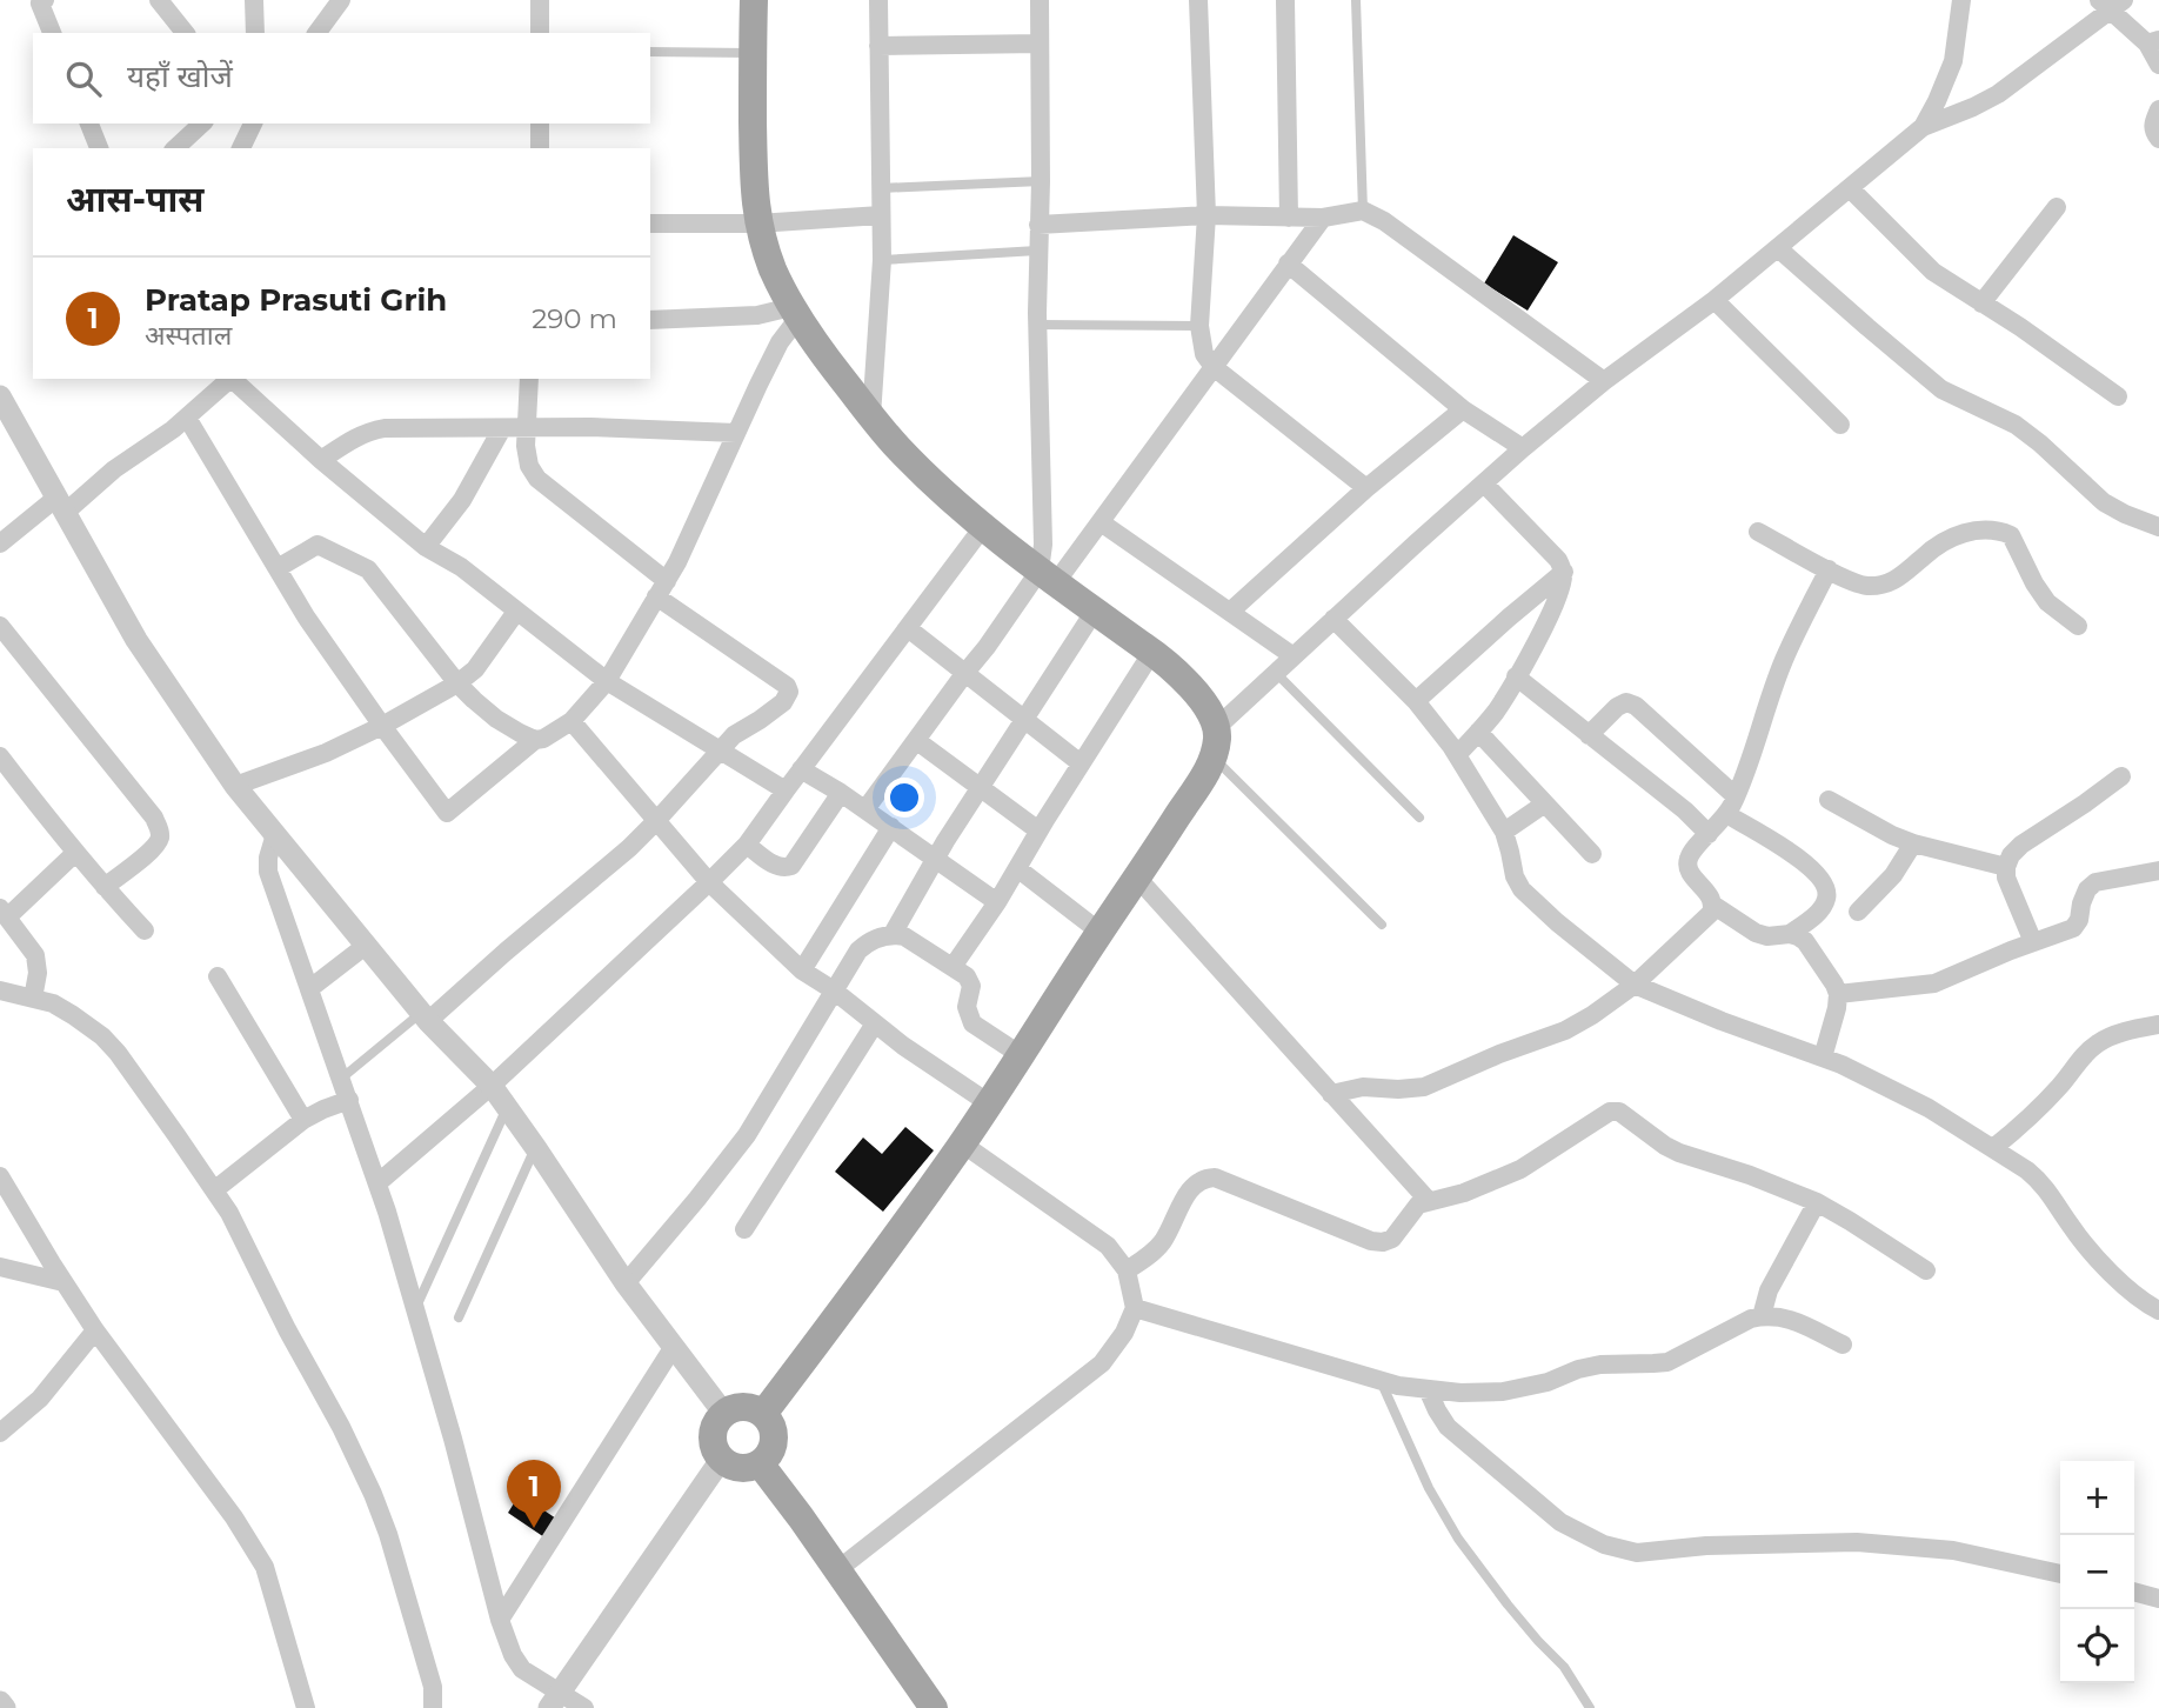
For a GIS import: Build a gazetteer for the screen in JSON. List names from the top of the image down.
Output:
{
  "page": {
    "search": "यहाँ खोजें",
    "heading": "आस-पास",
    "list": [
      {
        "mark": "1",
        "name": "Pratap Prasuti Grih",
        "note": "अस्पताल",
        "value": "290 m"
      }
    ],
    "pins": "1",
    "map_buttons": ["+", "−"]
  }
}
